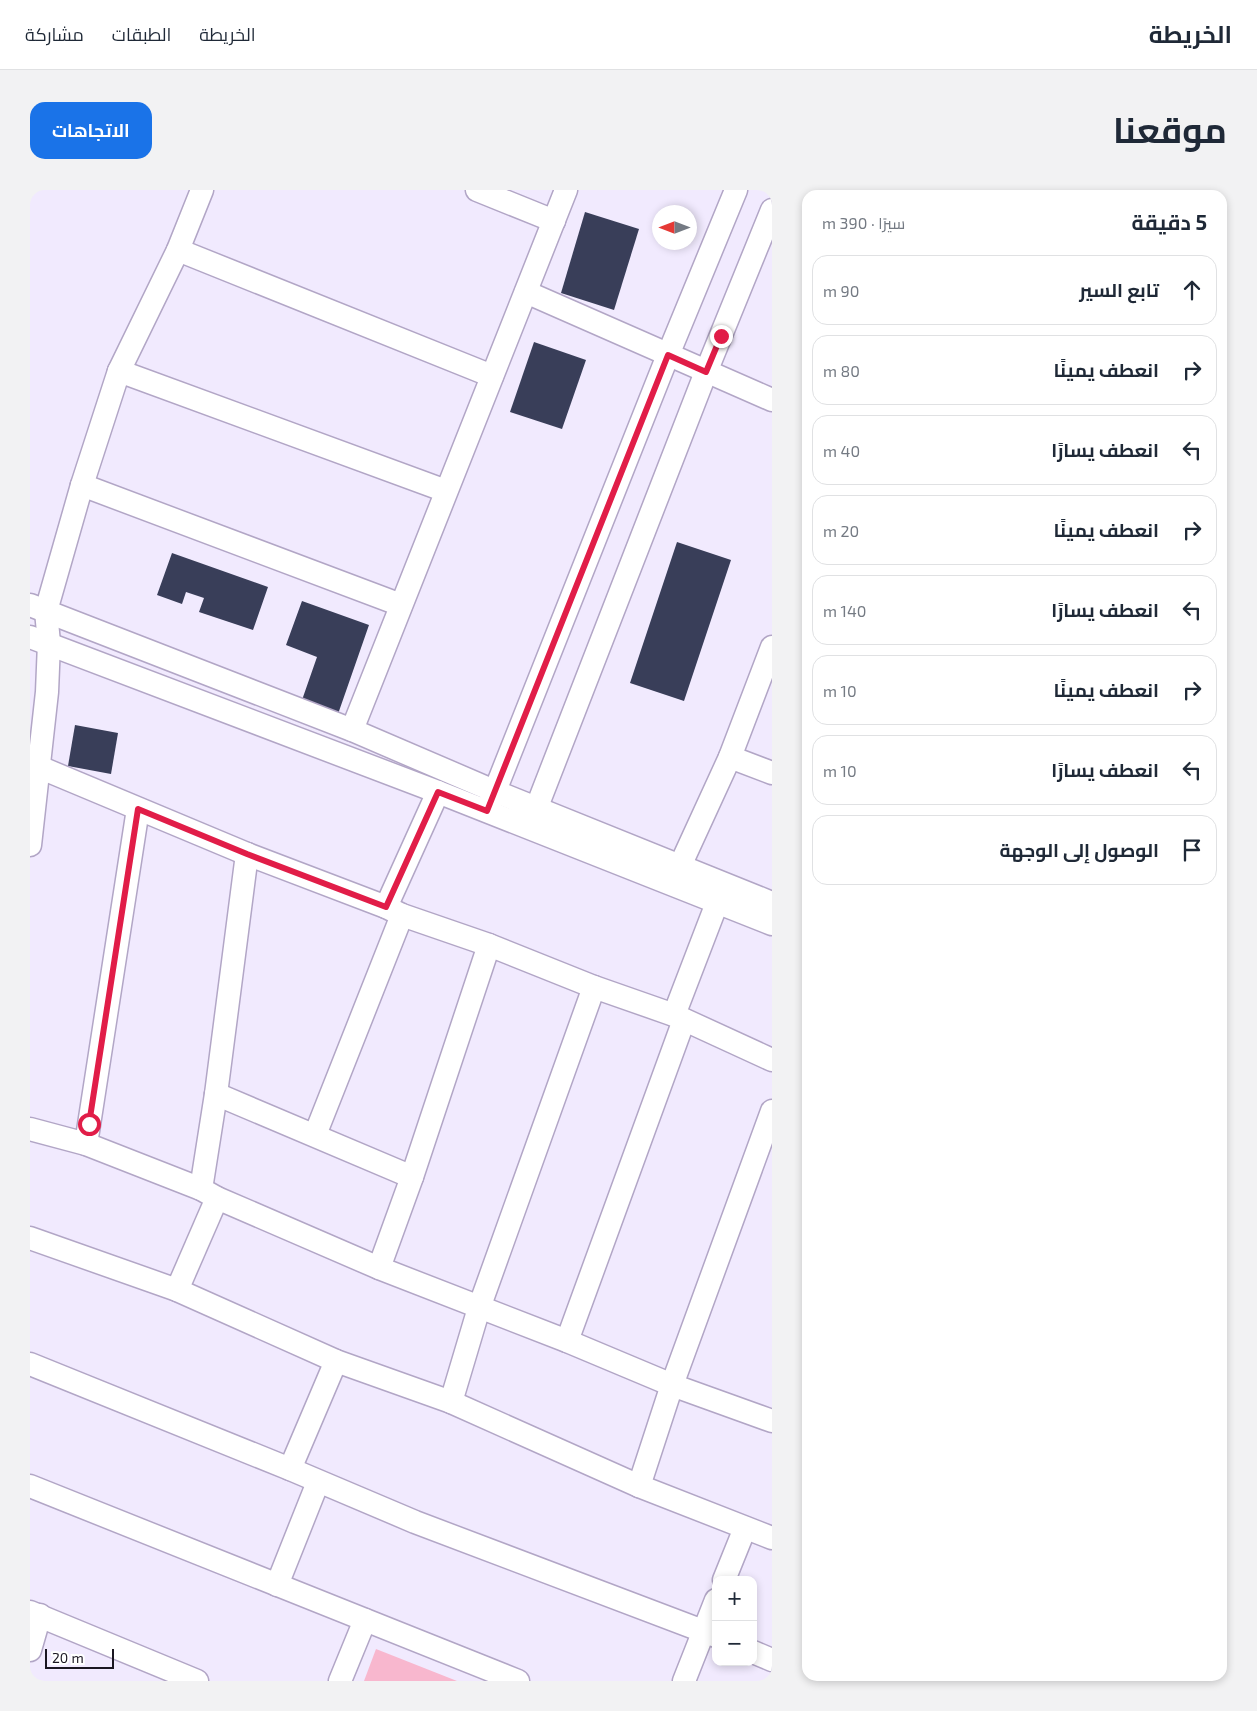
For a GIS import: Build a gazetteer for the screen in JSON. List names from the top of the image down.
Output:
{
  "scale_bar": "20 m",
  "north": "left",
  "page": {
    "header": "الخريطة",
    "nav": ["الخريطة", "الطبقات", "مشاركة"],
    "title": "موقعنا",
    "buttons": "الاتجاهات",
    "heading": ["5 دقيقة", "سيرًا · 390 m"],
    "list": [
      ["تابع السير", "90 m"],
      ["انعطف يمينًا", "80 m"],
      ["انعطف يسارًا", "40 m"],
      ["انعطف يمينًا", "20 m"],
      ["انعطف يسارًا", "140 m"],
      ["انعطف يمينًا", "10 m"],
      ["انعطف يسارًا", "10 m"],
      "الوصول إلى الوجهة"
    ],
    "map_buttons": ["+", "−"],
    "scale": "20 m"
  }
}
